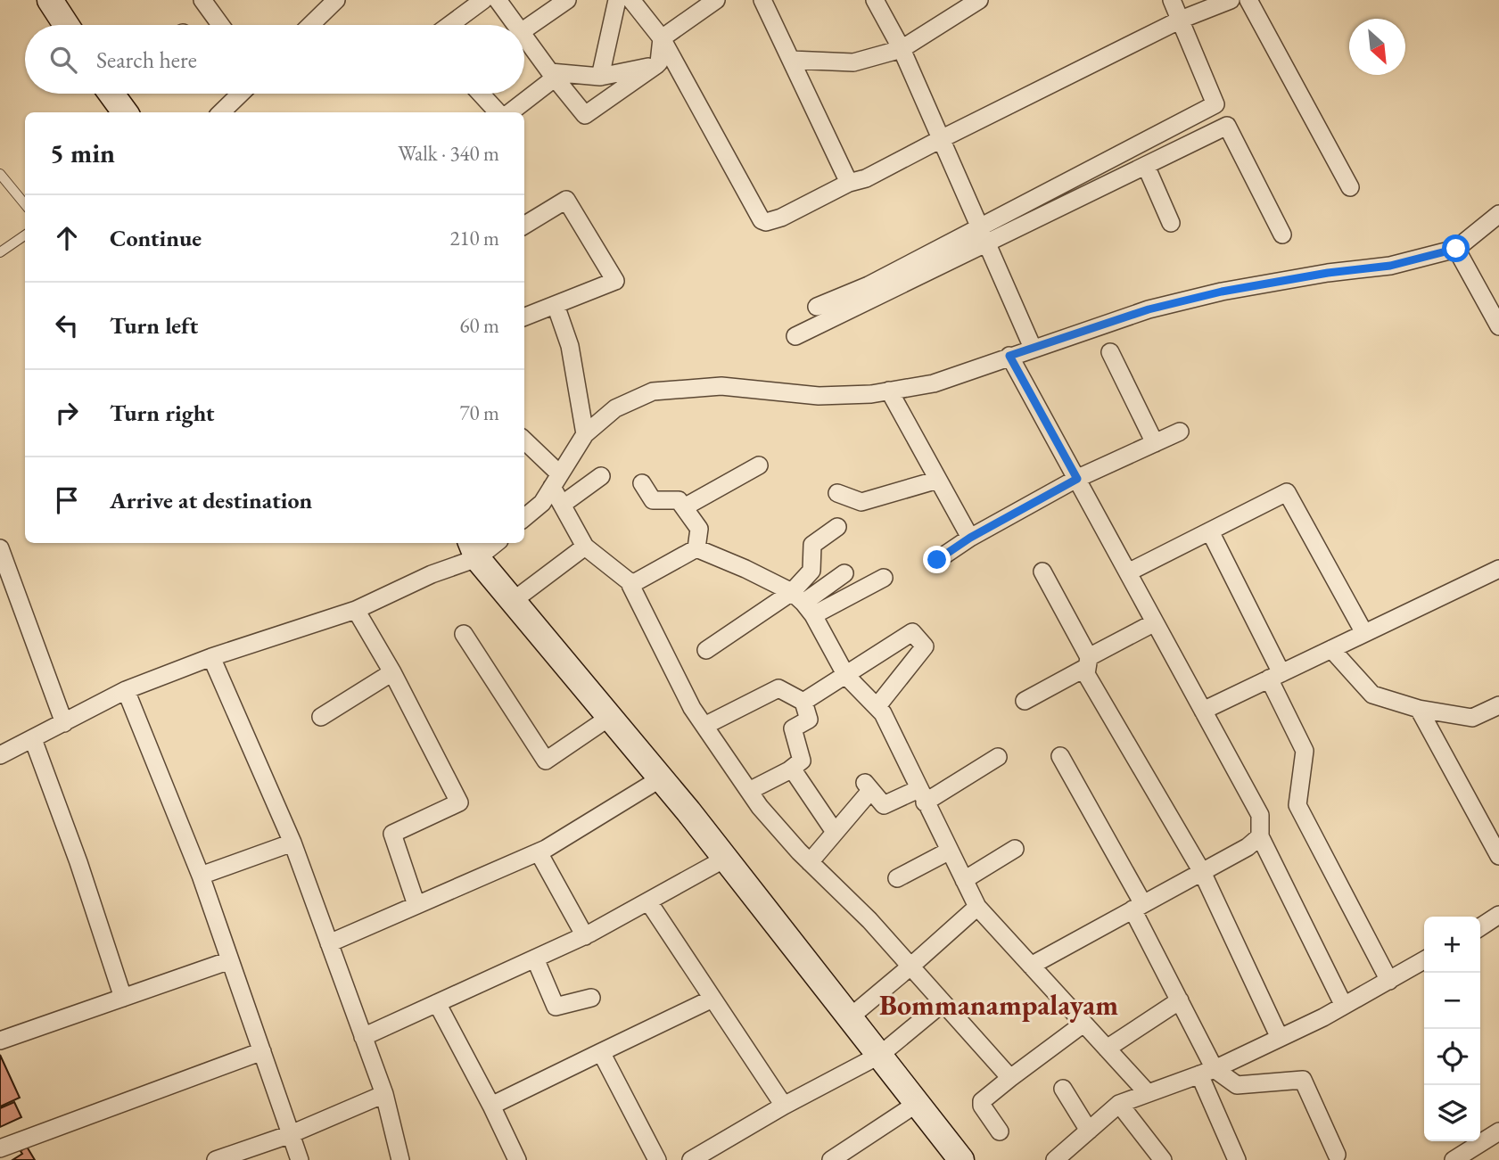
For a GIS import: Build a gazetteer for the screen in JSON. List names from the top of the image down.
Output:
{
  "districts": ["Bommanampalayam"],
  "north": "bottom right",
  "page": {
    "search": "Search here",
    "heading": ["5 min", "Walk · 340 m"],
    "list": [
      ["Continue", "210 m"],
      ["Turn left", "60 m"],
      ["Turn right", "70 m"],
      "Arrive at destination"
    ],
    "map_buttons": ["+", "−"]
  }
}
